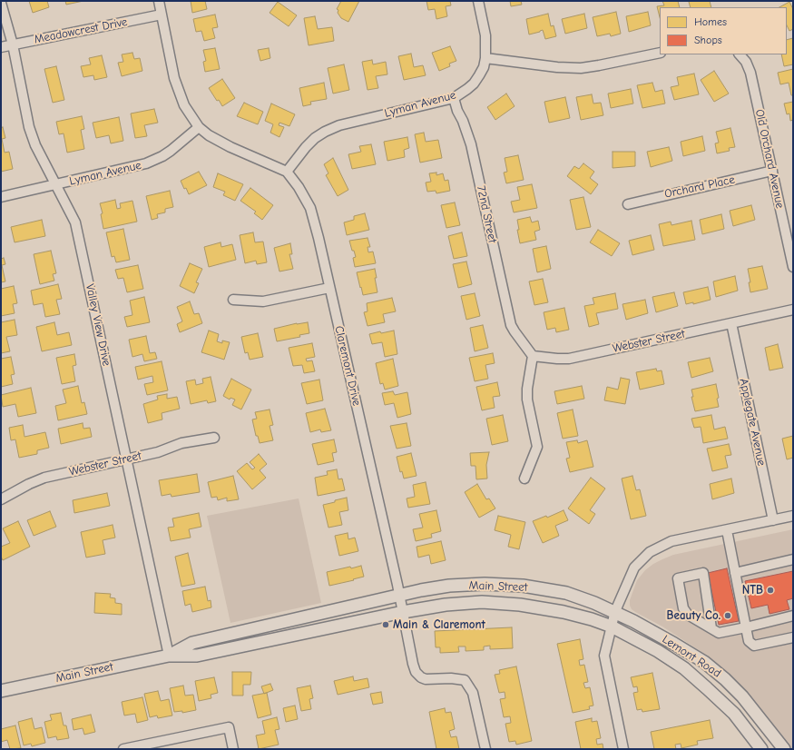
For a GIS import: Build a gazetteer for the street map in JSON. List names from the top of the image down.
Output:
{
  "streets": {
    "main road": ["Main Street", "Lemont Road"],
    "street": [
      "Meadowcrest Drive",
      "Lyman Avenue",
      "Old Orchard Avenue",
      "Orchard Place",
      "72nd Street",
      "Valley View Drive",
      "Webster Street",
      "Claremont Drive",
      "Applegate Avenue"
    ]
  },
  "crossings": [
    ["Meadowcrest Drive", "Valley View Drive"],
    ["Meadowcrest Drive", "Claremont Drive"],
    ["Lyman Avenue", "72nd Street"],
    ["Lyman Avenue", "Valley View Drive"],
    ["Lyman Avenue", "Claremont Drive"],
    ["Old Orchard Avenue", "Orchard Place"],
    ["72nd Street", "Webster Street"],
    ["Valley View Drive", "Webster Street"],
    ["Valley View Drive", "Main Street"],
    ["Webster Street", "Applegate Avenue"],
    ["Claremont Drive", "Main Street"],
    ["Main Street", "Lemont Road"]
  ],
  "places": ["NTB", "Beauty Co.", "Main & Claremont"],
  "legend": ["Homes", "Shops"]
}
